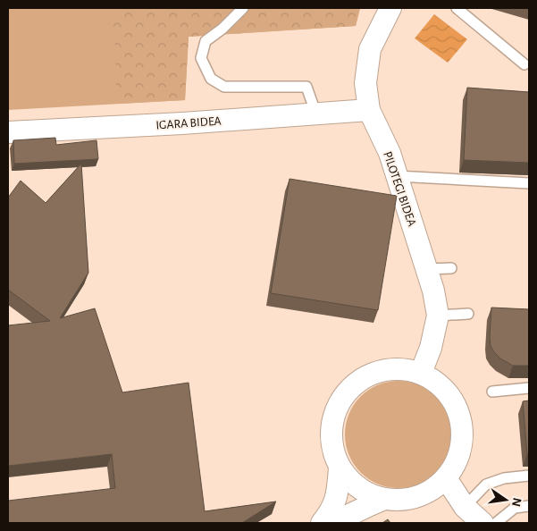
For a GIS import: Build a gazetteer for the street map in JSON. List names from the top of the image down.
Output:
{
  "streets": {
    "street": ["IGARA BIDEA", "PILOTEGI BIDEA"]
  },
  "crossings": [
    ["IGARA BIDEA", "PILOTEGI BIDEA"]
  ],
  "north": "right"
}
